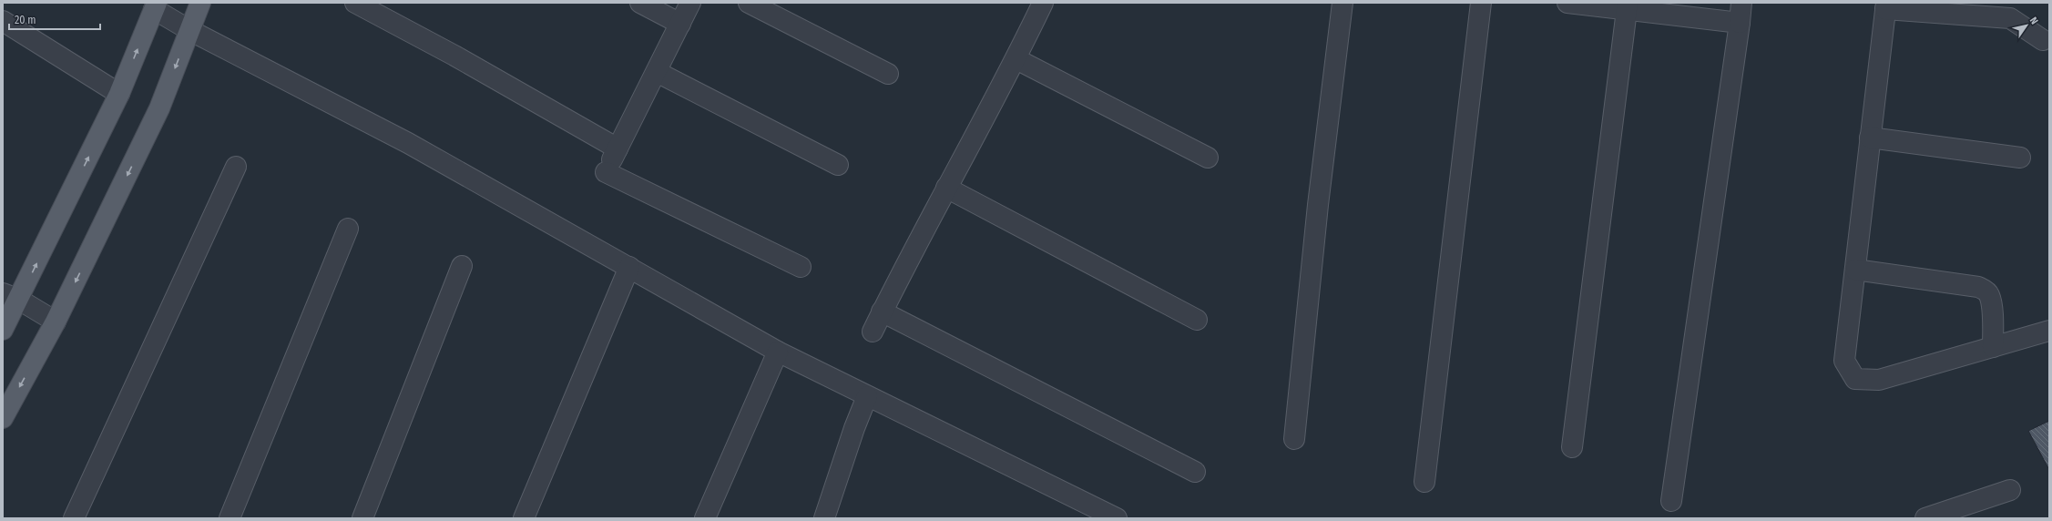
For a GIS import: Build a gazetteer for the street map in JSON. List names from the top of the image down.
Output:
{
  "scale_bar": "20 m",
  "north": "top right"
}
